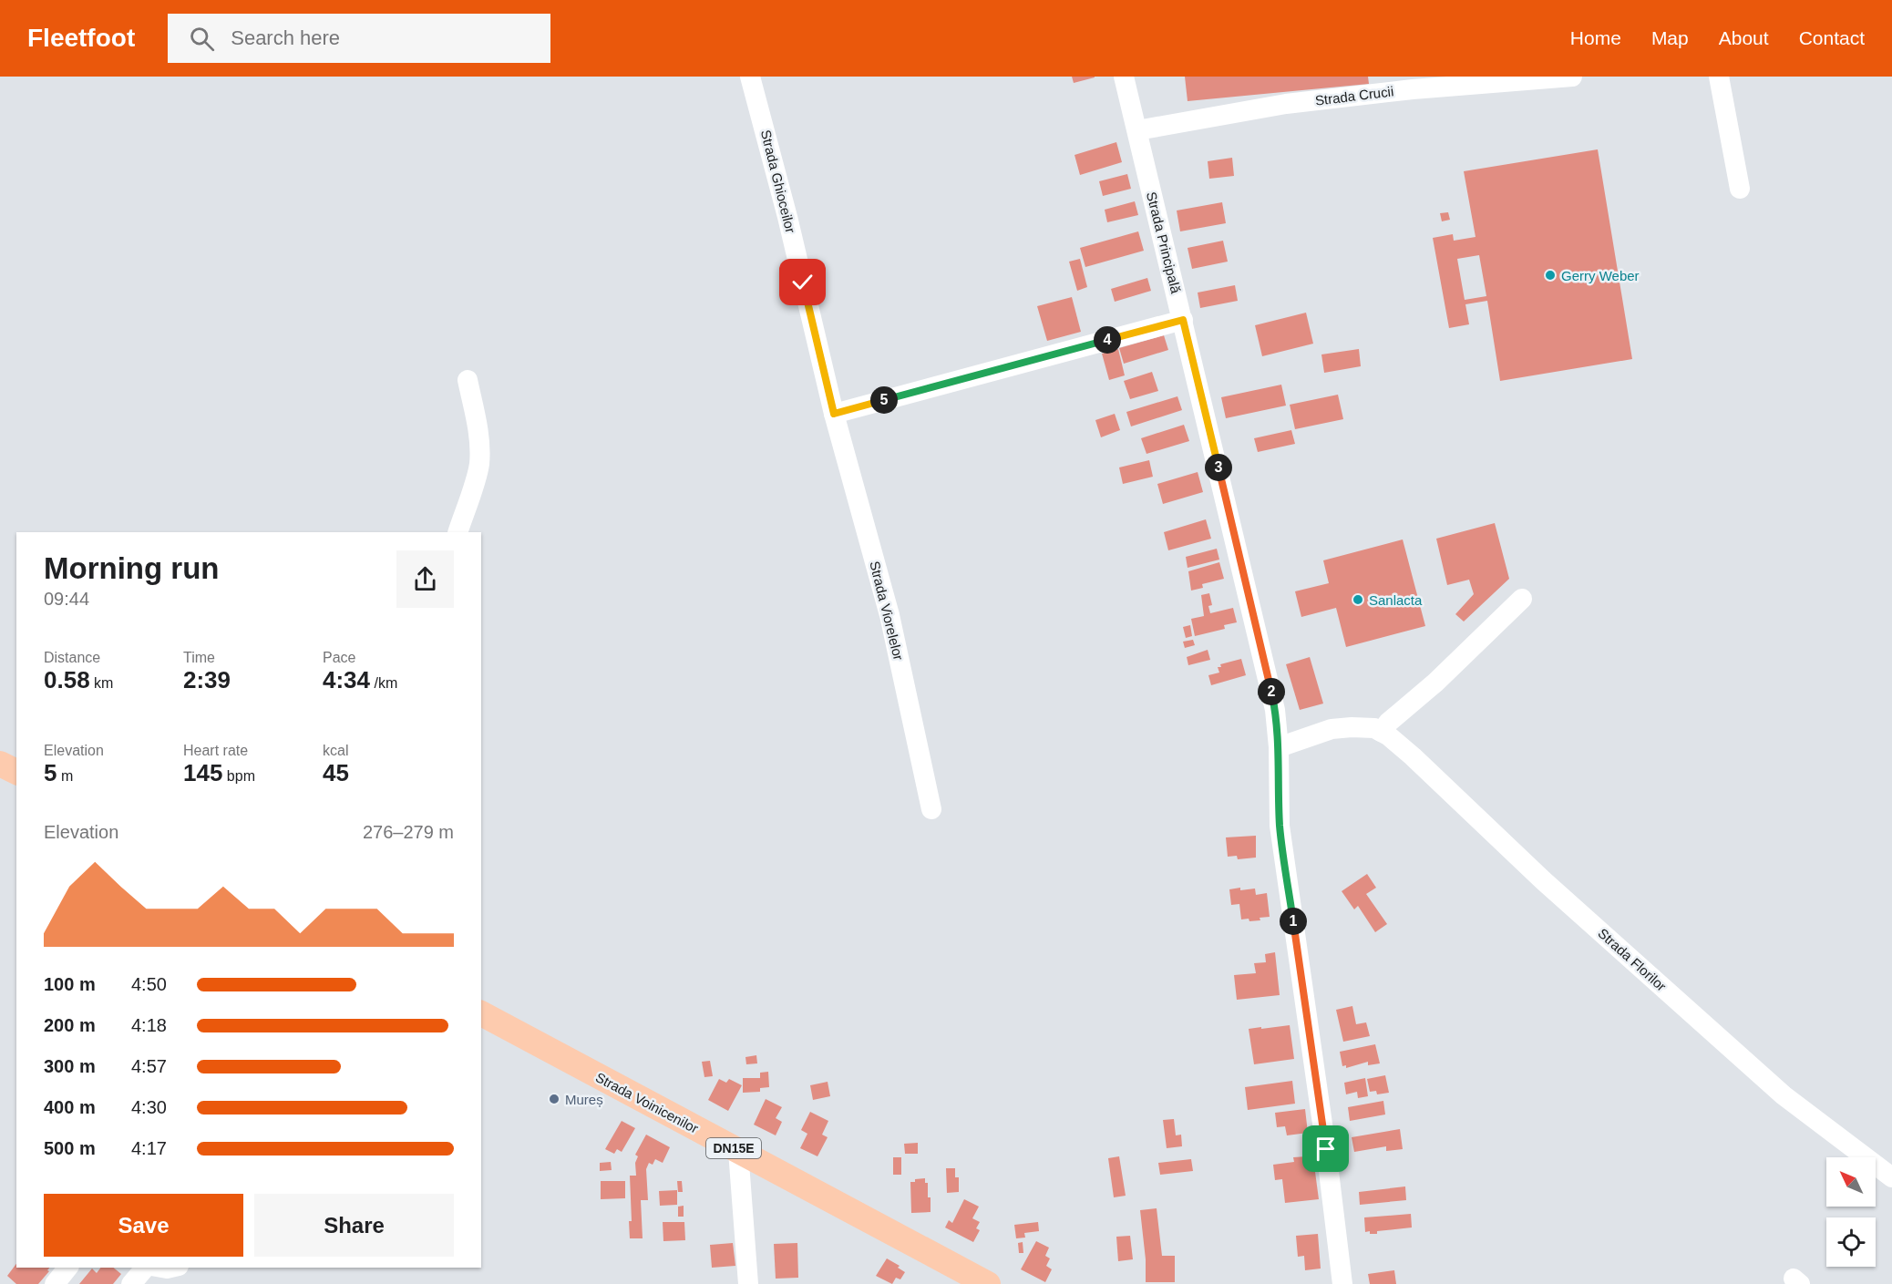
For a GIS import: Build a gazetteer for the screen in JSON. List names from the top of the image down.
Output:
{
  "streets": {
    "main road": ["Strada Voinicenilor", "DN15E"],
    "street": [
      "Strada Crucii",
      "Strada Ghioceilor",
      "Strada Principală",
      "Strada Viorelelor",
      "Strada Florilor"
    ]
  },
  "crossings": [
    ["Strada Crucii", "Strada Principală"],
    ["Strada Ghioceilor", "Strada Viorelelor"],
    ["Strada Principală", "Strada Florilor"]
  ],
  "places": ["Gerry Weber", "Sanlacta", "Mureș"],
  "north": "top left",
  "page": {
    "header": "Fleetfoot",
    "search": "Search here",
    "nav": [
      "Home",
      "Map",
      "About",
      "Contact"
    ],
    "pins": [
      "4",
      "5",
      "3",
      "2",
      "1"
    ],
    "heading": ["Morning run", "09:44"],
    "stats": [
      ["Distance", "0.58 km"],
      ["Time", "2:39"],
      ["Pace", "4:34 /km"],
      ["Elevation", "5 m"],
      ["Heart rate", "145 bpm"],
      ["kcal", "45"]
    ],
    "chart": ["Elevation", "276–279 m"],
    "list": [
      {
        "name": "100 m",
        "note": "4:50"
      },
      {
        "name": "200 m",
        "note": "4:18"
      },
      {
        "name": "300 m",
        "note": "4:57"
      },
      {
        "name": "400 m",
        "note": "4:30"
      },
      {
        "name": "500 m",
        "note": "4:17"
      }
    ],
    "buttons": ["Save", "Share"]
  }
}
